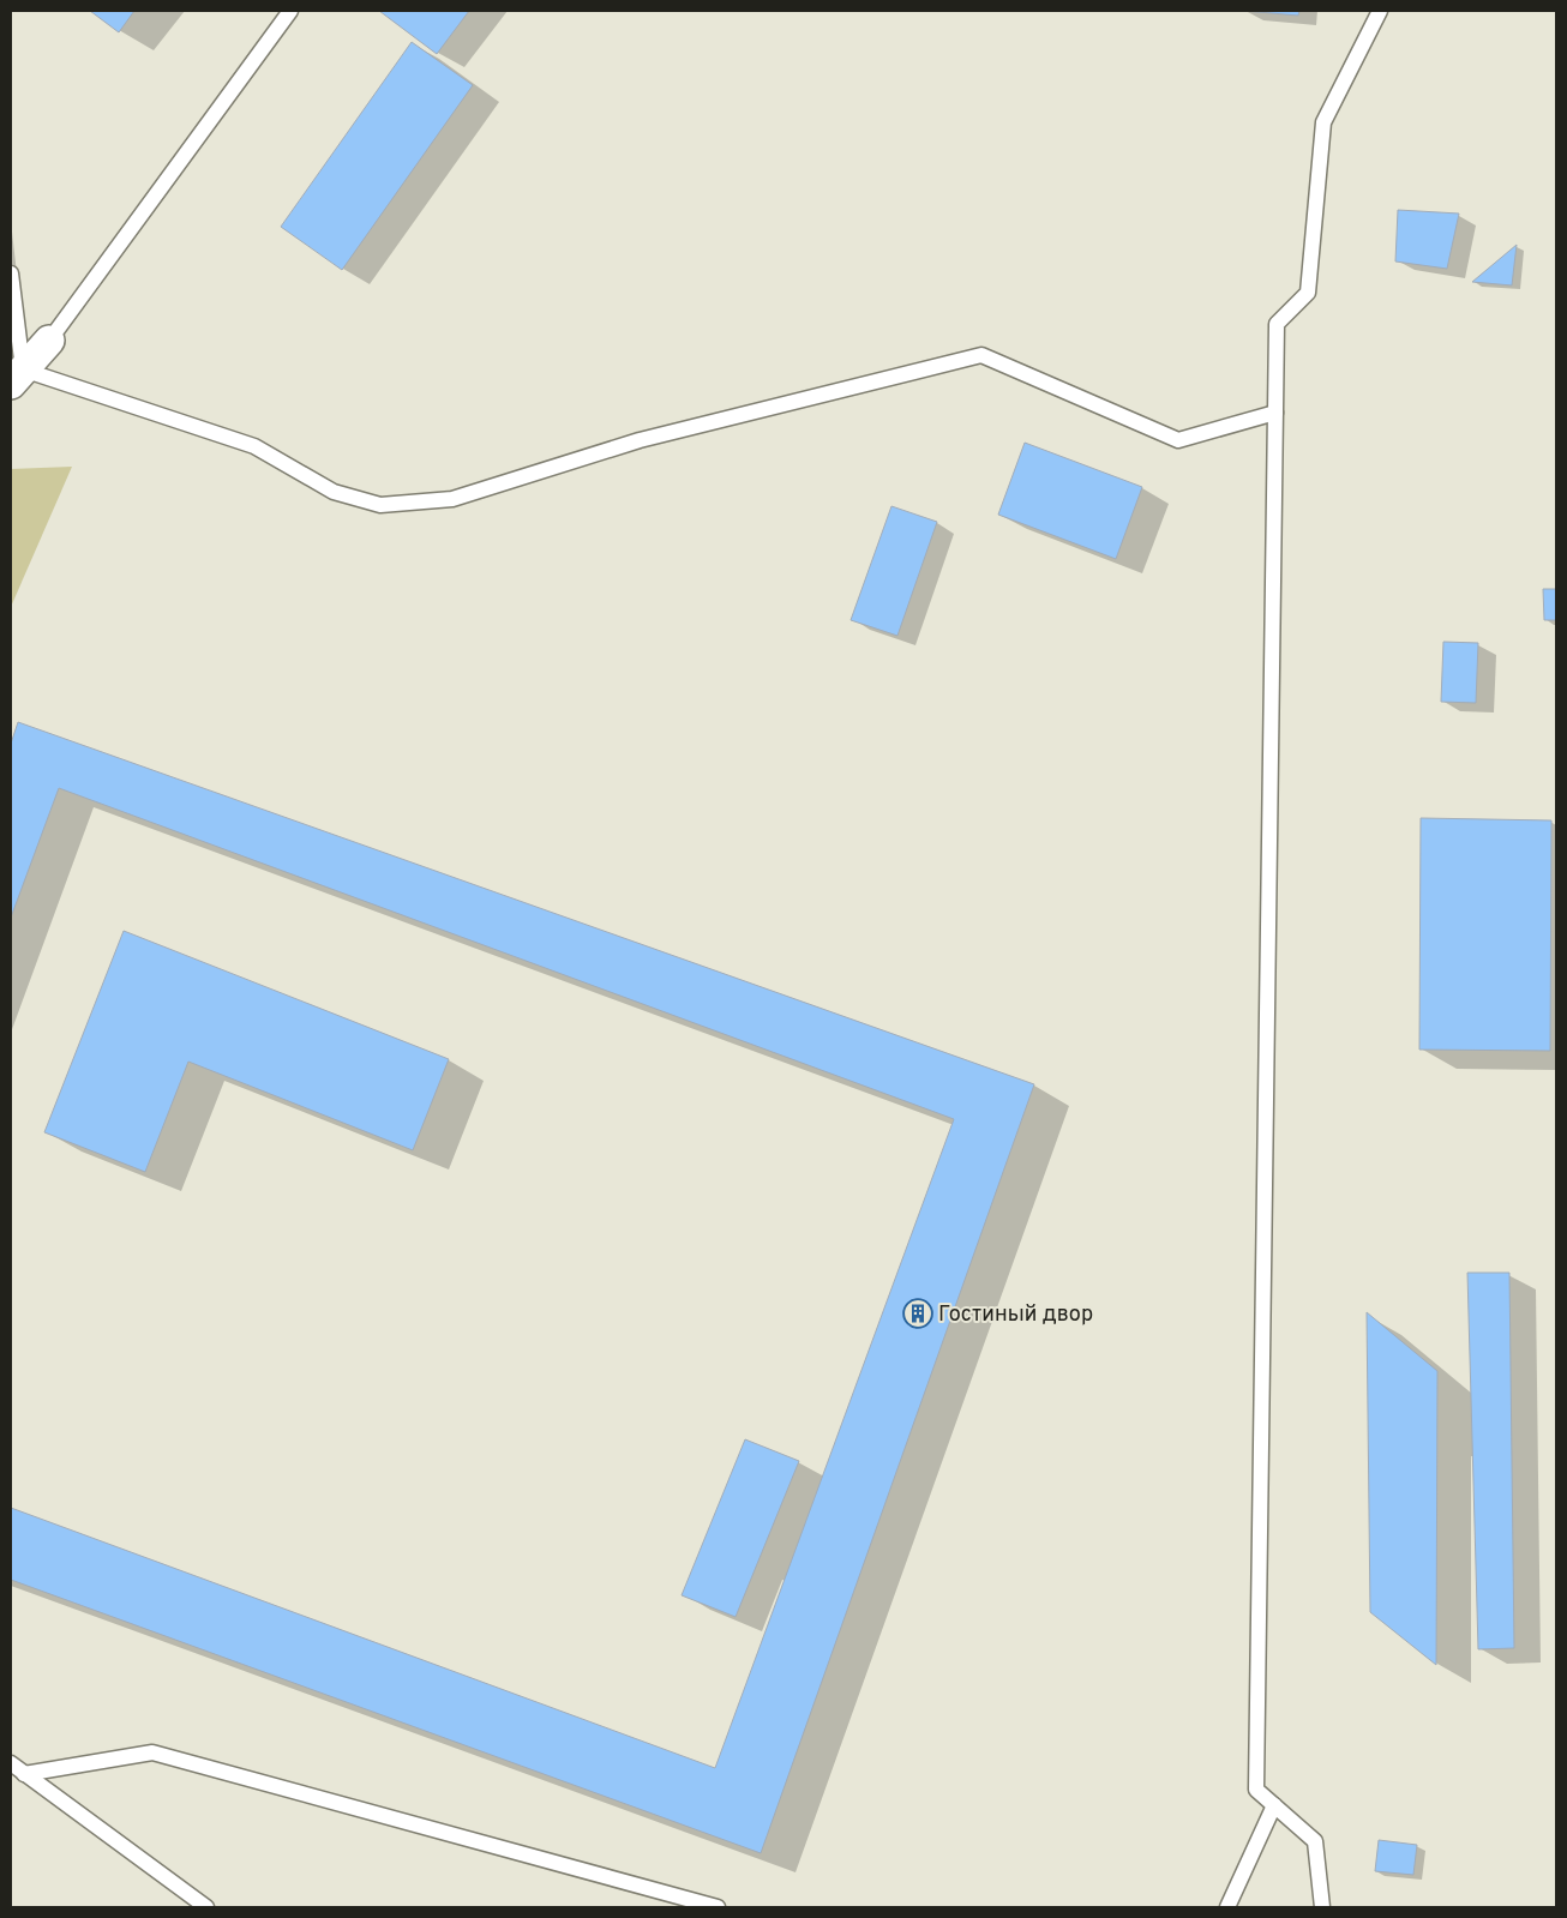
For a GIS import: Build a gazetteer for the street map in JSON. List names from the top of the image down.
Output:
{
  "places": {
    "building": ["Гостиный двор"]
  }
}
